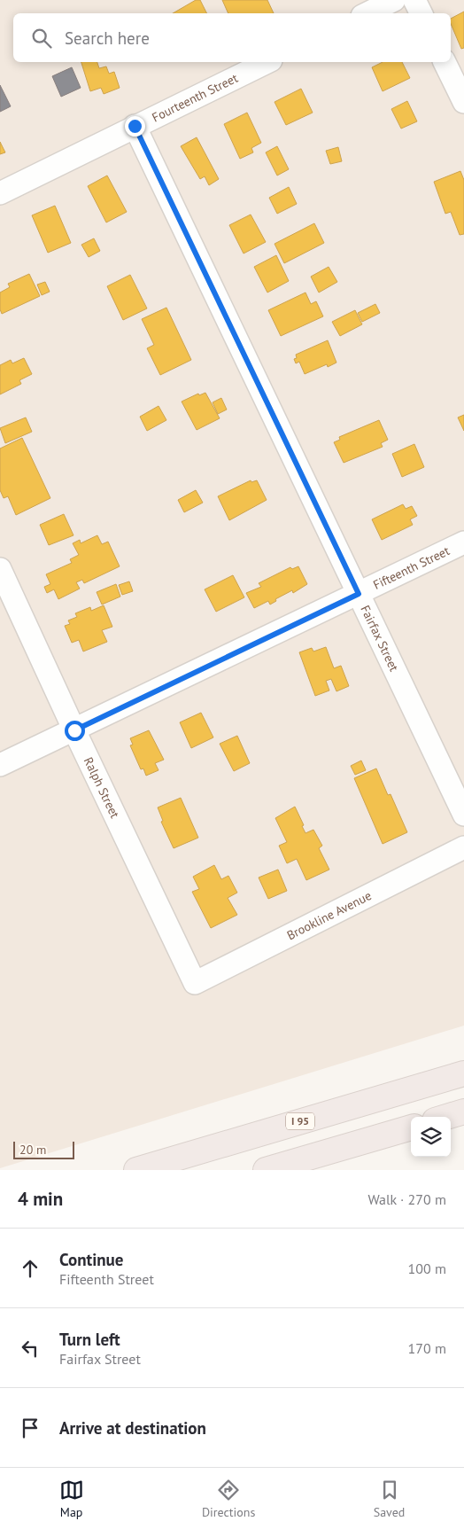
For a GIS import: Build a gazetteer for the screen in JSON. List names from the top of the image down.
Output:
{
  "streets": {
    "highway": ["I 95"],
    "street": [
      "Fourteenth Street",
      "Fifteenth Street",
      "Fairfax Street",
      "Ralph Street",
      "Brookline Avenue"
    ]
  },
  "crossings": [
    ["Fourteenth Street", "Fairfax Street"],
    ["Fifteenth Street", "Fairfax Street"],
    ["Fifteenth Street", "Ralph Street"],
    ["Ralph Street", "Brookline Avenue"]
  ],
  "scale_bar": "20 m",
  "page": {
    "search": "Search here",
    "scale": "20 m",
    "heading": ["4 min", "Walk · 270 m"],
    "list": [
      ["Continue", "Fifteenth Street", "100 m"],
      ["Turn left", "Fairfax Street", "170 m"],
      "Arrive at destination"
    ],
    "nav": ["Map", "Directions", "Saved"]
  }
}
